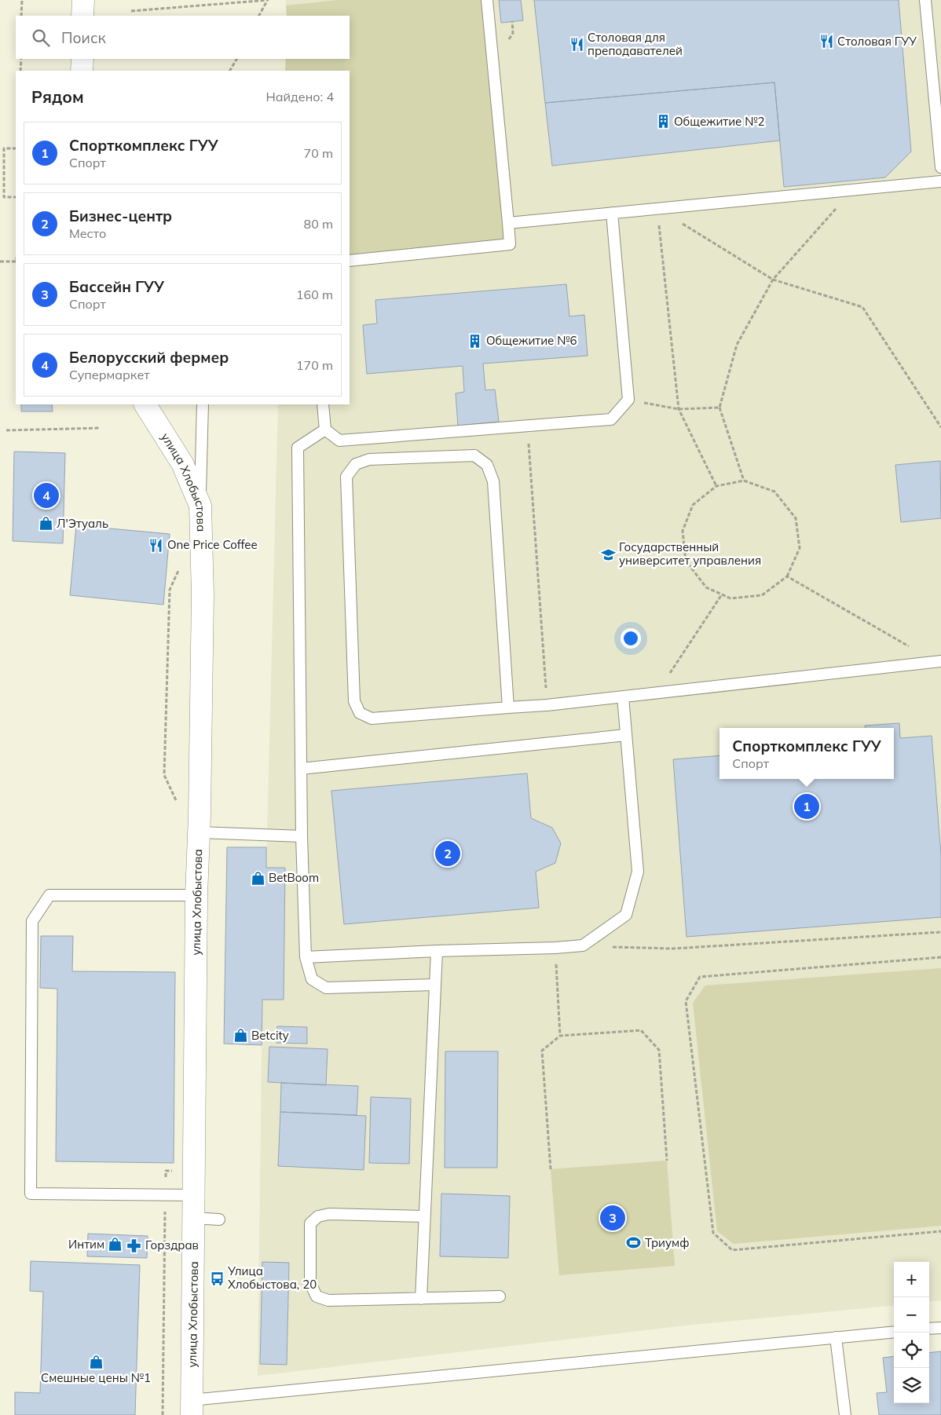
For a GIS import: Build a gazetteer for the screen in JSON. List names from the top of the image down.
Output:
{
  "streets": {
    "street": ["улица Хлобыстова"]
  },
  "places": {
    "restaurant": ["Столовая ГУУ", "Столовая для преподавателей", "One Price Coffee"],
    "building": ["Общежитие №2", "Общежитие №6"],
    "shop": [
      "Л'Этуаль",
      "BetBoom",
      "Betcity",
      "Интим",
      "Смешные цены №1"
    ],
    "school or university": ["Государственный университет управления"],
    "sports": ["Триумф"],
    "pharmacy": ["Горздрав"],
    "bus stop": ["Улица Хлобыстова, 20"]
  },
  "page": {
    "search": "Поиск",
    "heading": ["Рядом", "Найдено: 4"],
    "list": [
      {
        "mark": "1",
        "name": "Спорткомплекс ГУУ",
        "note": "Спорт",
        "value": "70 m"
      },
      {
        "mark": "2",
        "name": "Бизнес-центр",
        "note": "Место",
        "value": "80 m"
      },
      {
        "mark": "3",
        "name": "Бассейн ГУУ",
        "note": "Спорт",
        "value": "160 m"
      },
      {
        "mark": "4",
        "name": "Белорусский фермер",
        "note": "Супермаркет",
        "value": "170 m"
      }
    ],
    "pins": [
      "4",
      "1",
      "2",
      "3"
    ],
    "popup": ["Спорткомплекс ГУУ", "Спорт"],
    "map_buttons": ["+", "−"]
  }
}
